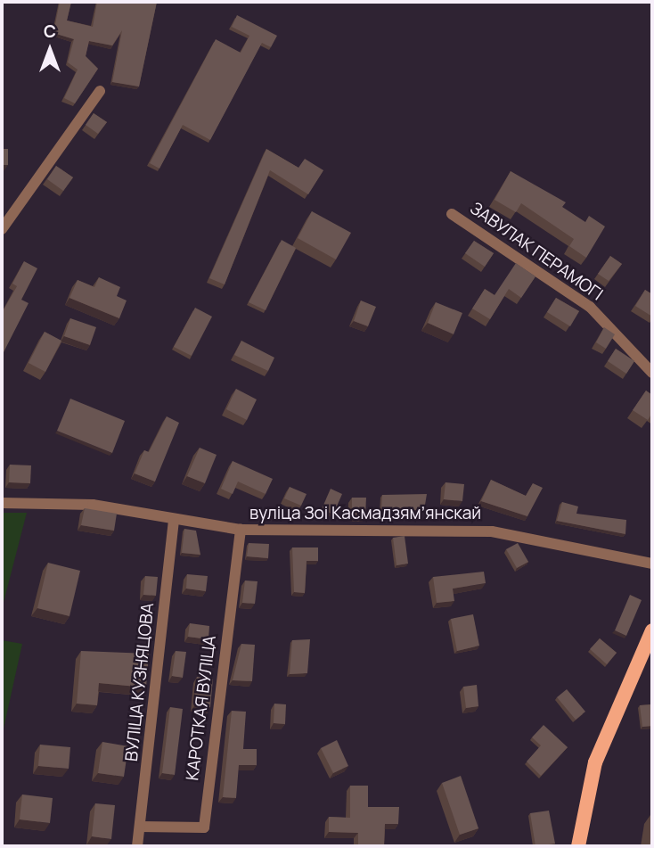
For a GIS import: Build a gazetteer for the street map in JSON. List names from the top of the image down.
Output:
{
  "streets": {
    "street": [
      "ЗАВУЛАК ПЕРАМОГІ",
      "вуліца Зоі Касмадзямʼянскай",
      "ВУЛІЦА КУЗНЯЦОВА",
      "КАРОТКАЯ ВУЛІЦА"
    ]
  },
  "crossings": [
    ["вуліца Зоі Касмадзямʼянскай", "ВУЛІЦА КУЗНЯЦОВА"],
    ["вуліца Зоі Касмадзямʼянскай", "КАРОТКАЯ ВУЛІЦА"],
    ["ВУЛІЦА КУЗНЯЦОВА", "КАРОТКАЯ ВУЛІЦА"]
  ],
  "north": "top"
}
